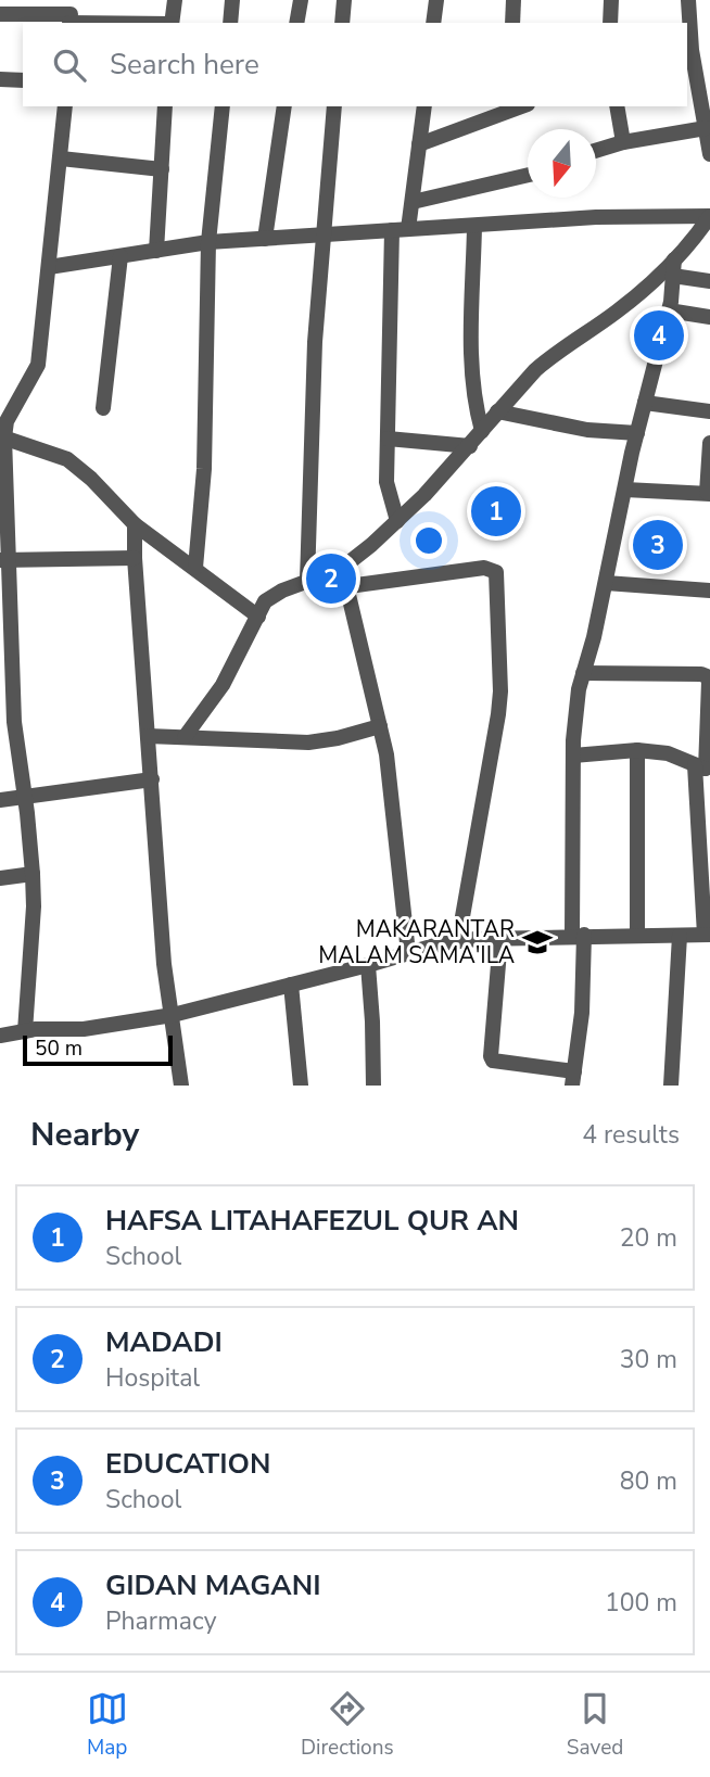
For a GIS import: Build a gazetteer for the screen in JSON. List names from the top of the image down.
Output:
{
  "places": {
    "school or university": ["MAKARANTAR MALAM SAMA'ILA"]
  },
  "scale_bar": "50 m",
  "north": "bottom",
  "page": {
    "search": "Search here",
    "pins": [
      "4",
      "1",
      "3",
      "2"
    ],
    "scale": "50 m",
    "heading": ["Nearby", "4 results"],
    "list": [
      {
        "mark": "1",
        "name": "HAFSA LITAHAFEZUL QUR AN",
        "note": "School",
        "value": "20 m"
      },
      {
        "mark": "2",
        "name": "MADADI",
        "note": "Hospital",
        "value": "30 m"
      },
      {
        "mark": "3",
        "name": "EDUCATION",
        "note": "School",
        "value": "80 m"
      },
      {
        "mark": "4",
        "name": "GIDAN MAGANI",
        "note": "Pharmacy",
        "value": "100 m"
      }
    ],
    "nav": ["Map", "Directions", "Saved"]
  }
}
